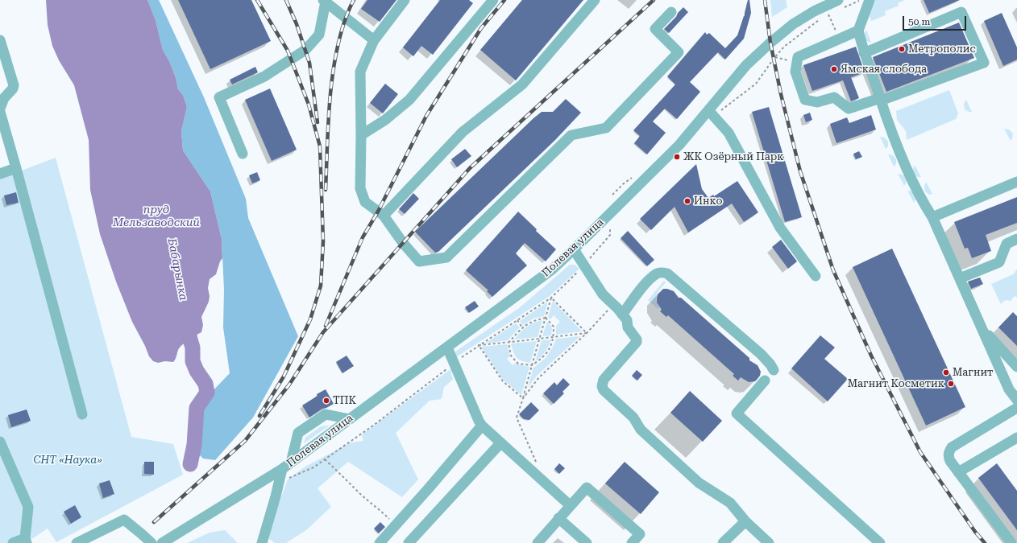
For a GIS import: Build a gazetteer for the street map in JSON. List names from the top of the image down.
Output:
{
  "streets": {
    "street": ["Полевая улица"]
  },
  "water": ["пруд Мельзаводский", "Бабарынка"],
  "parks": ["СНТ «Наука»"],
  "places": [
    "Метрополис",
    "Ямская слобода",
    "ЖК Озёрный Парк",
    "Инко",
    "Магнит",
    "Магнит Косметик",
    "ТПК"
  ],
  "scale_bar": "50 m"
}
